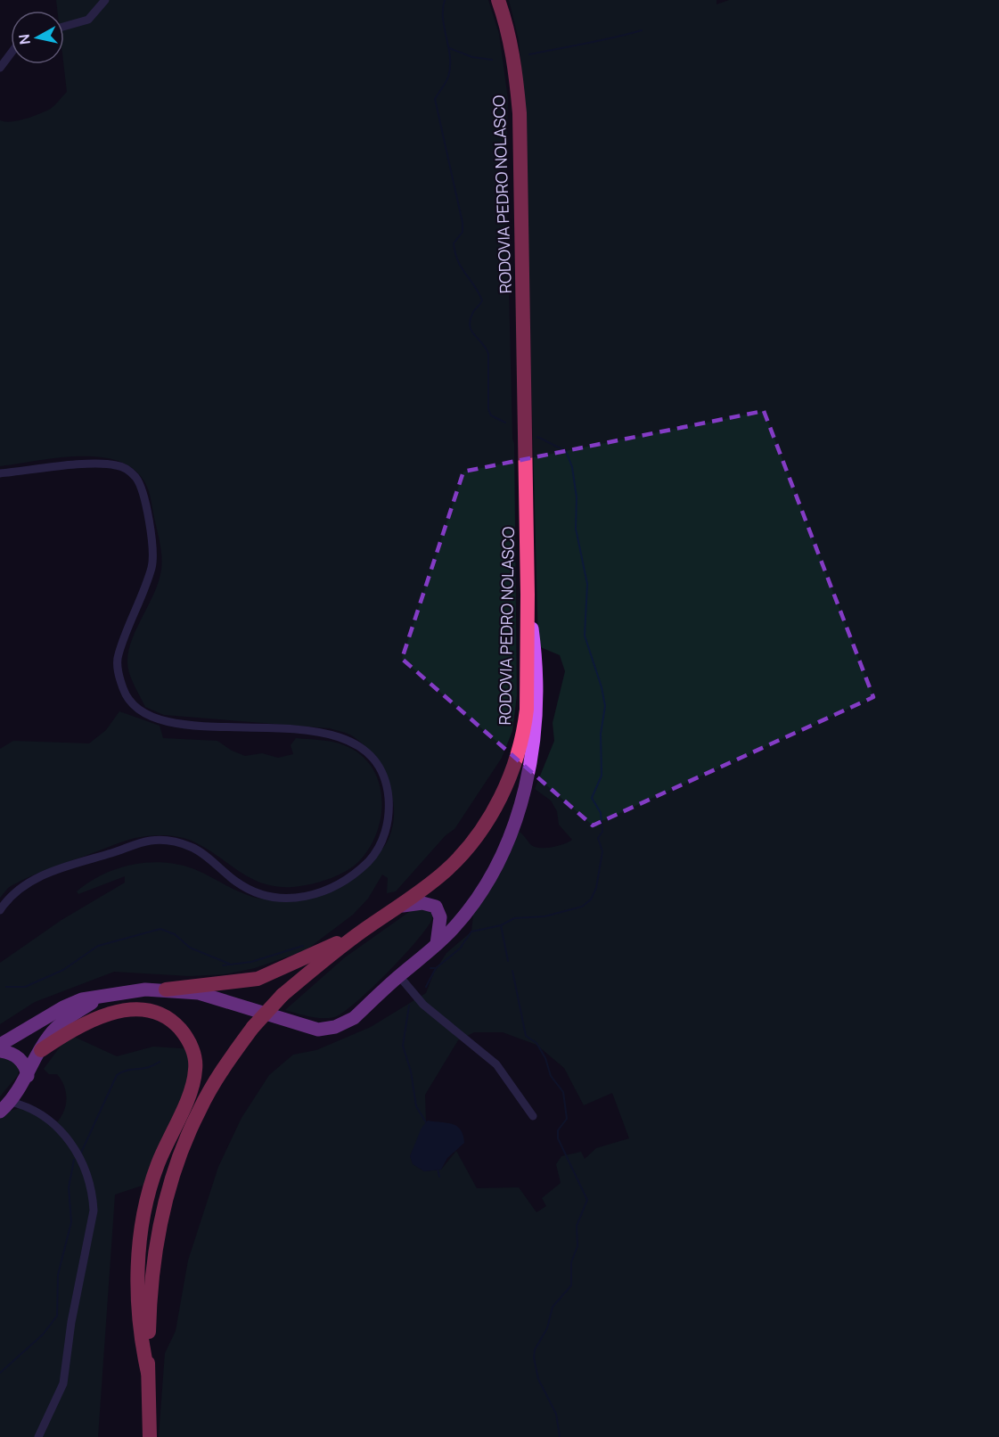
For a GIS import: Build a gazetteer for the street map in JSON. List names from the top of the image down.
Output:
{
  "streets": {
    "highway": ["RODOVIA PEDRO NOLASCO"]
  },
  "north": "left"
}
